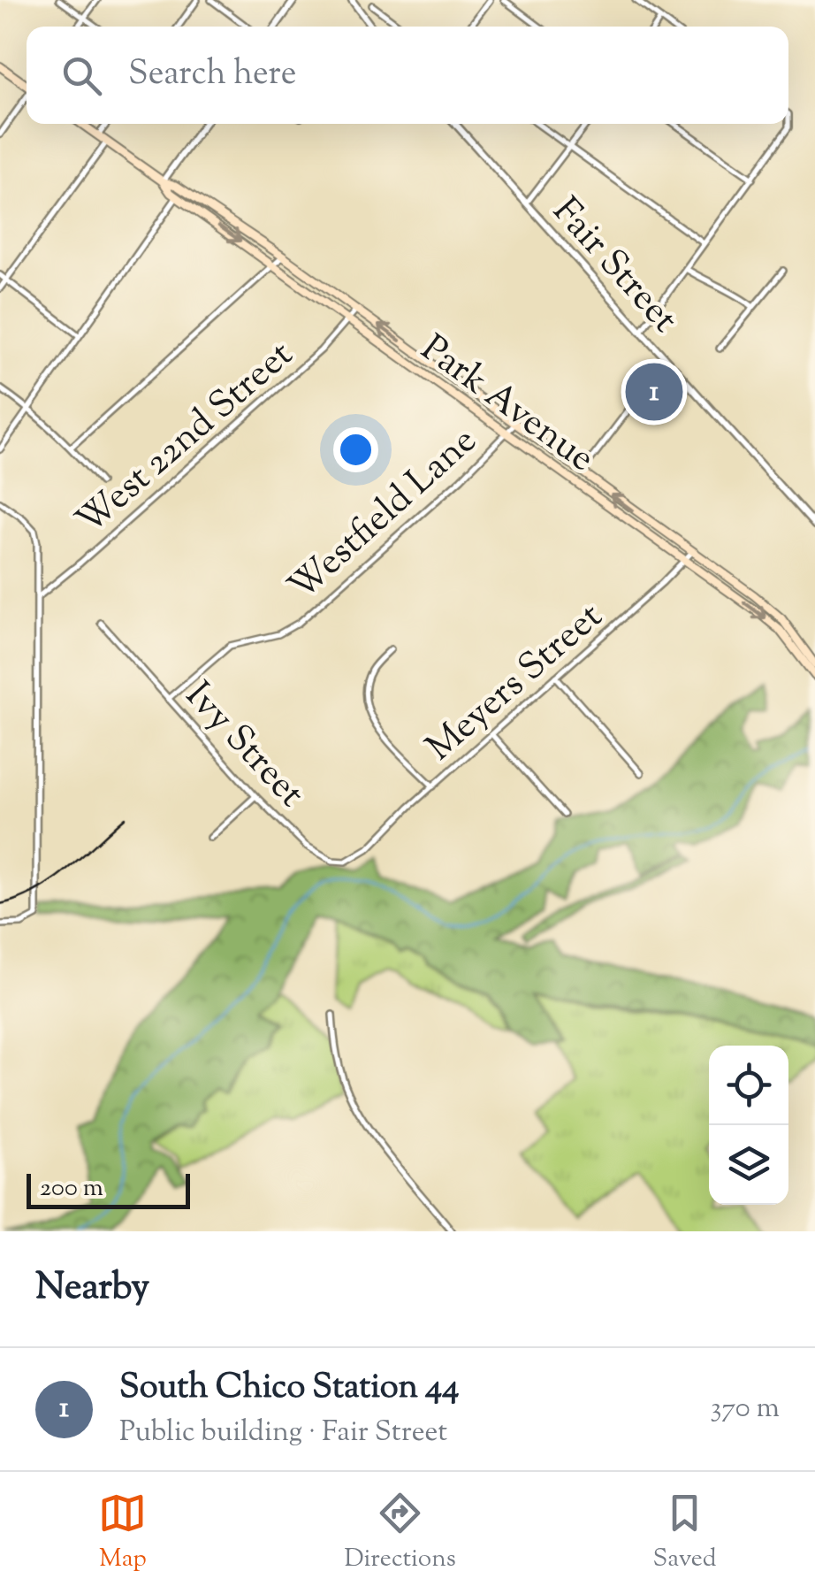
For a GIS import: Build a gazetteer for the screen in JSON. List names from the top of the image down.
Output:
{
  "streets": {
    "main road": ["Park Avenue"],
    "street": [
      "Fair Street",
      "West 22nd Street",
      "Westfield Lane",
      "Meyers Street",
      "Ivy Street"
    ]
  },
  "crossings": [
    ["Park Avenue", "West 22nd Street"],
    ["Park Avenue", "Westfield Lane"],
    ["Park Avenue", "Meyers Street"],
    ["Westfield Lane", "Ivy Street"],
    ["Meyers Street", "Ivy Street"]
  ],
  "scale_bar": "200 m",
  "page": {
    "search": "Search here",
    "pins": "1",
    "scale": "200 m",
    "heading": "Nearby",
    "list": [
      {
        "mark": "1",
        "name": "South Chico Station 44",
        "note": "Public building · Fair Street",
        "value": "370 m"
      }
    ],
    "nav": ["Map", "Directions", "Saved"]
  }
}
